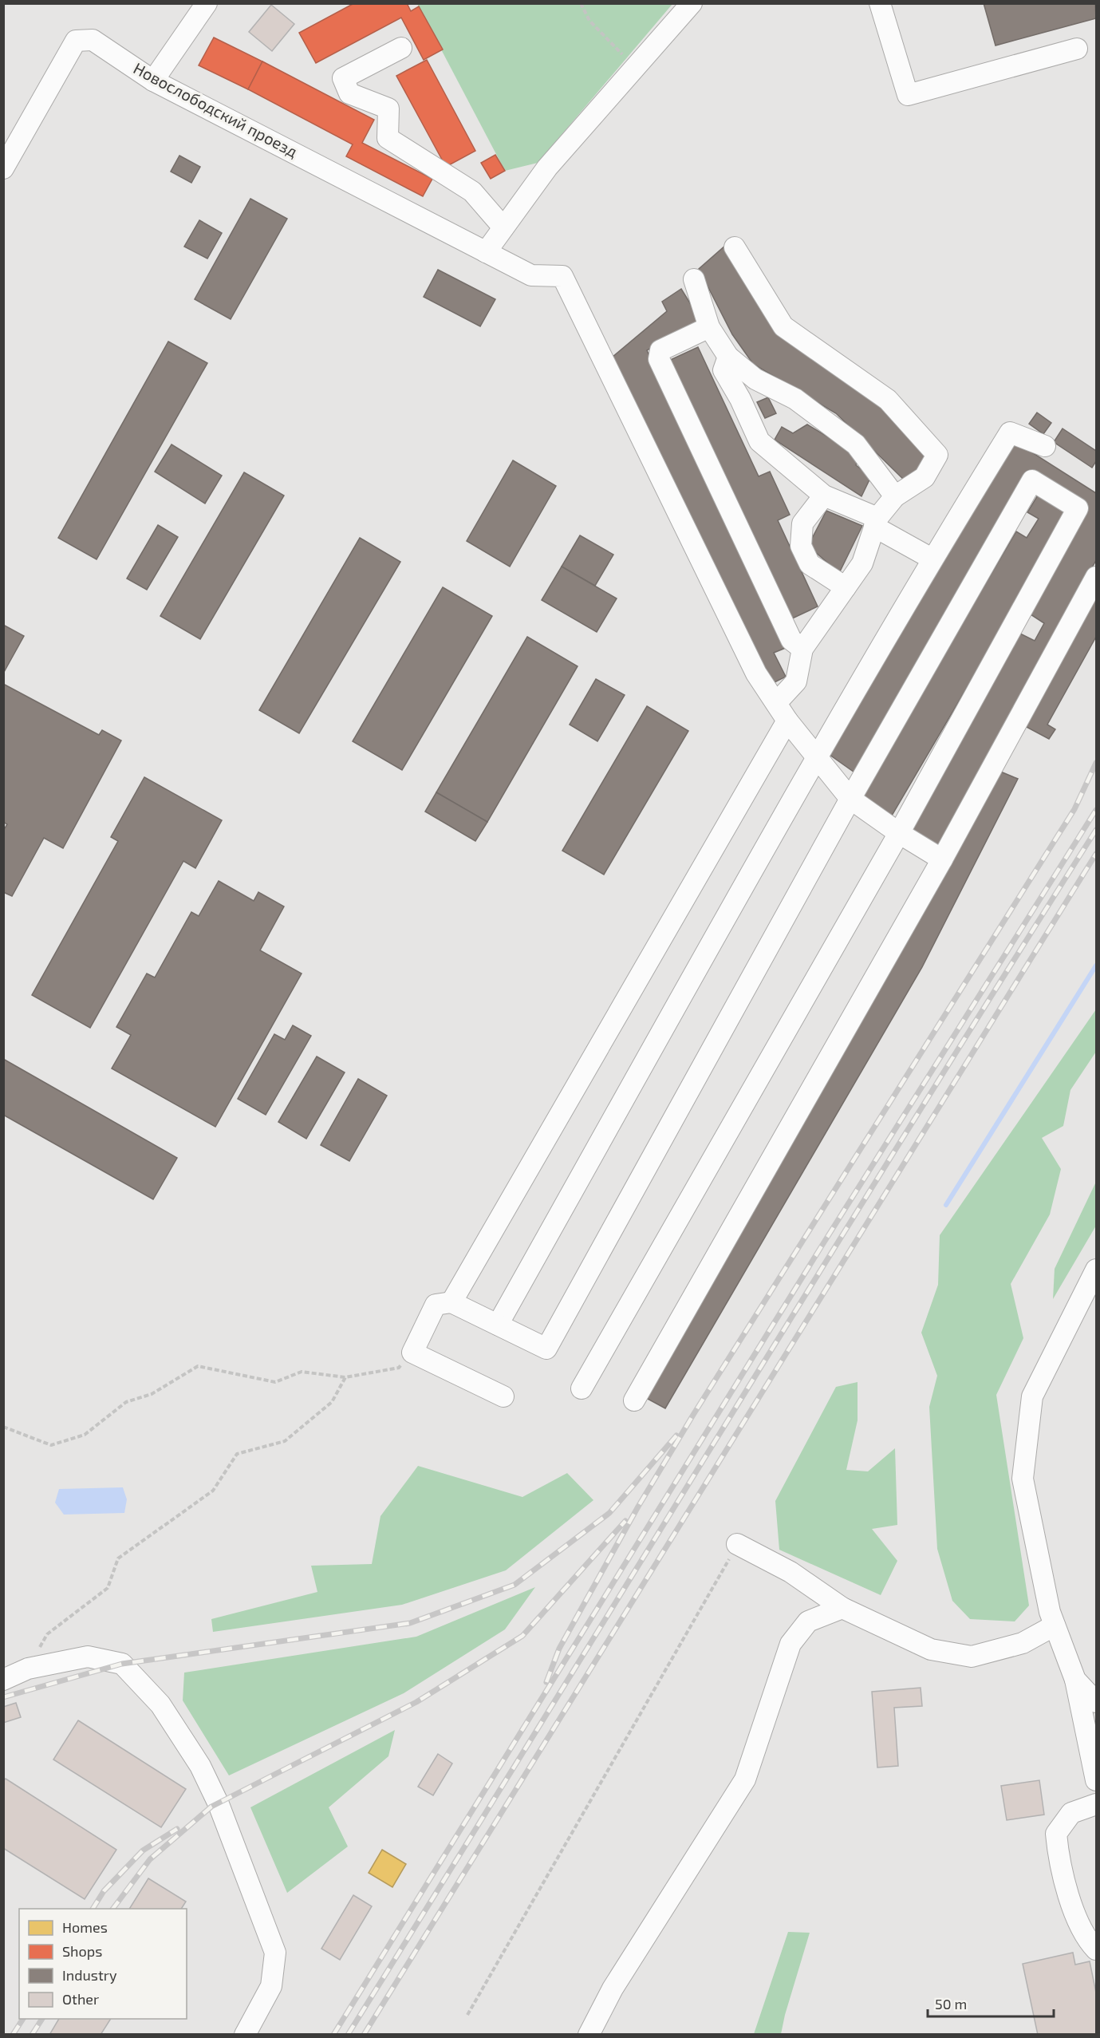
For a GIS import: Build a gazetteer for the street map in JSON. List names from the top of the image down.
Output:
{
  "streets": {
    "street": ["Новослободский проезд"]
  },
  "legend": [
    "Homes",
    "Shops",
    "Industry",
    "Other"
  ],
  "scale_bar": "50 m"
}
